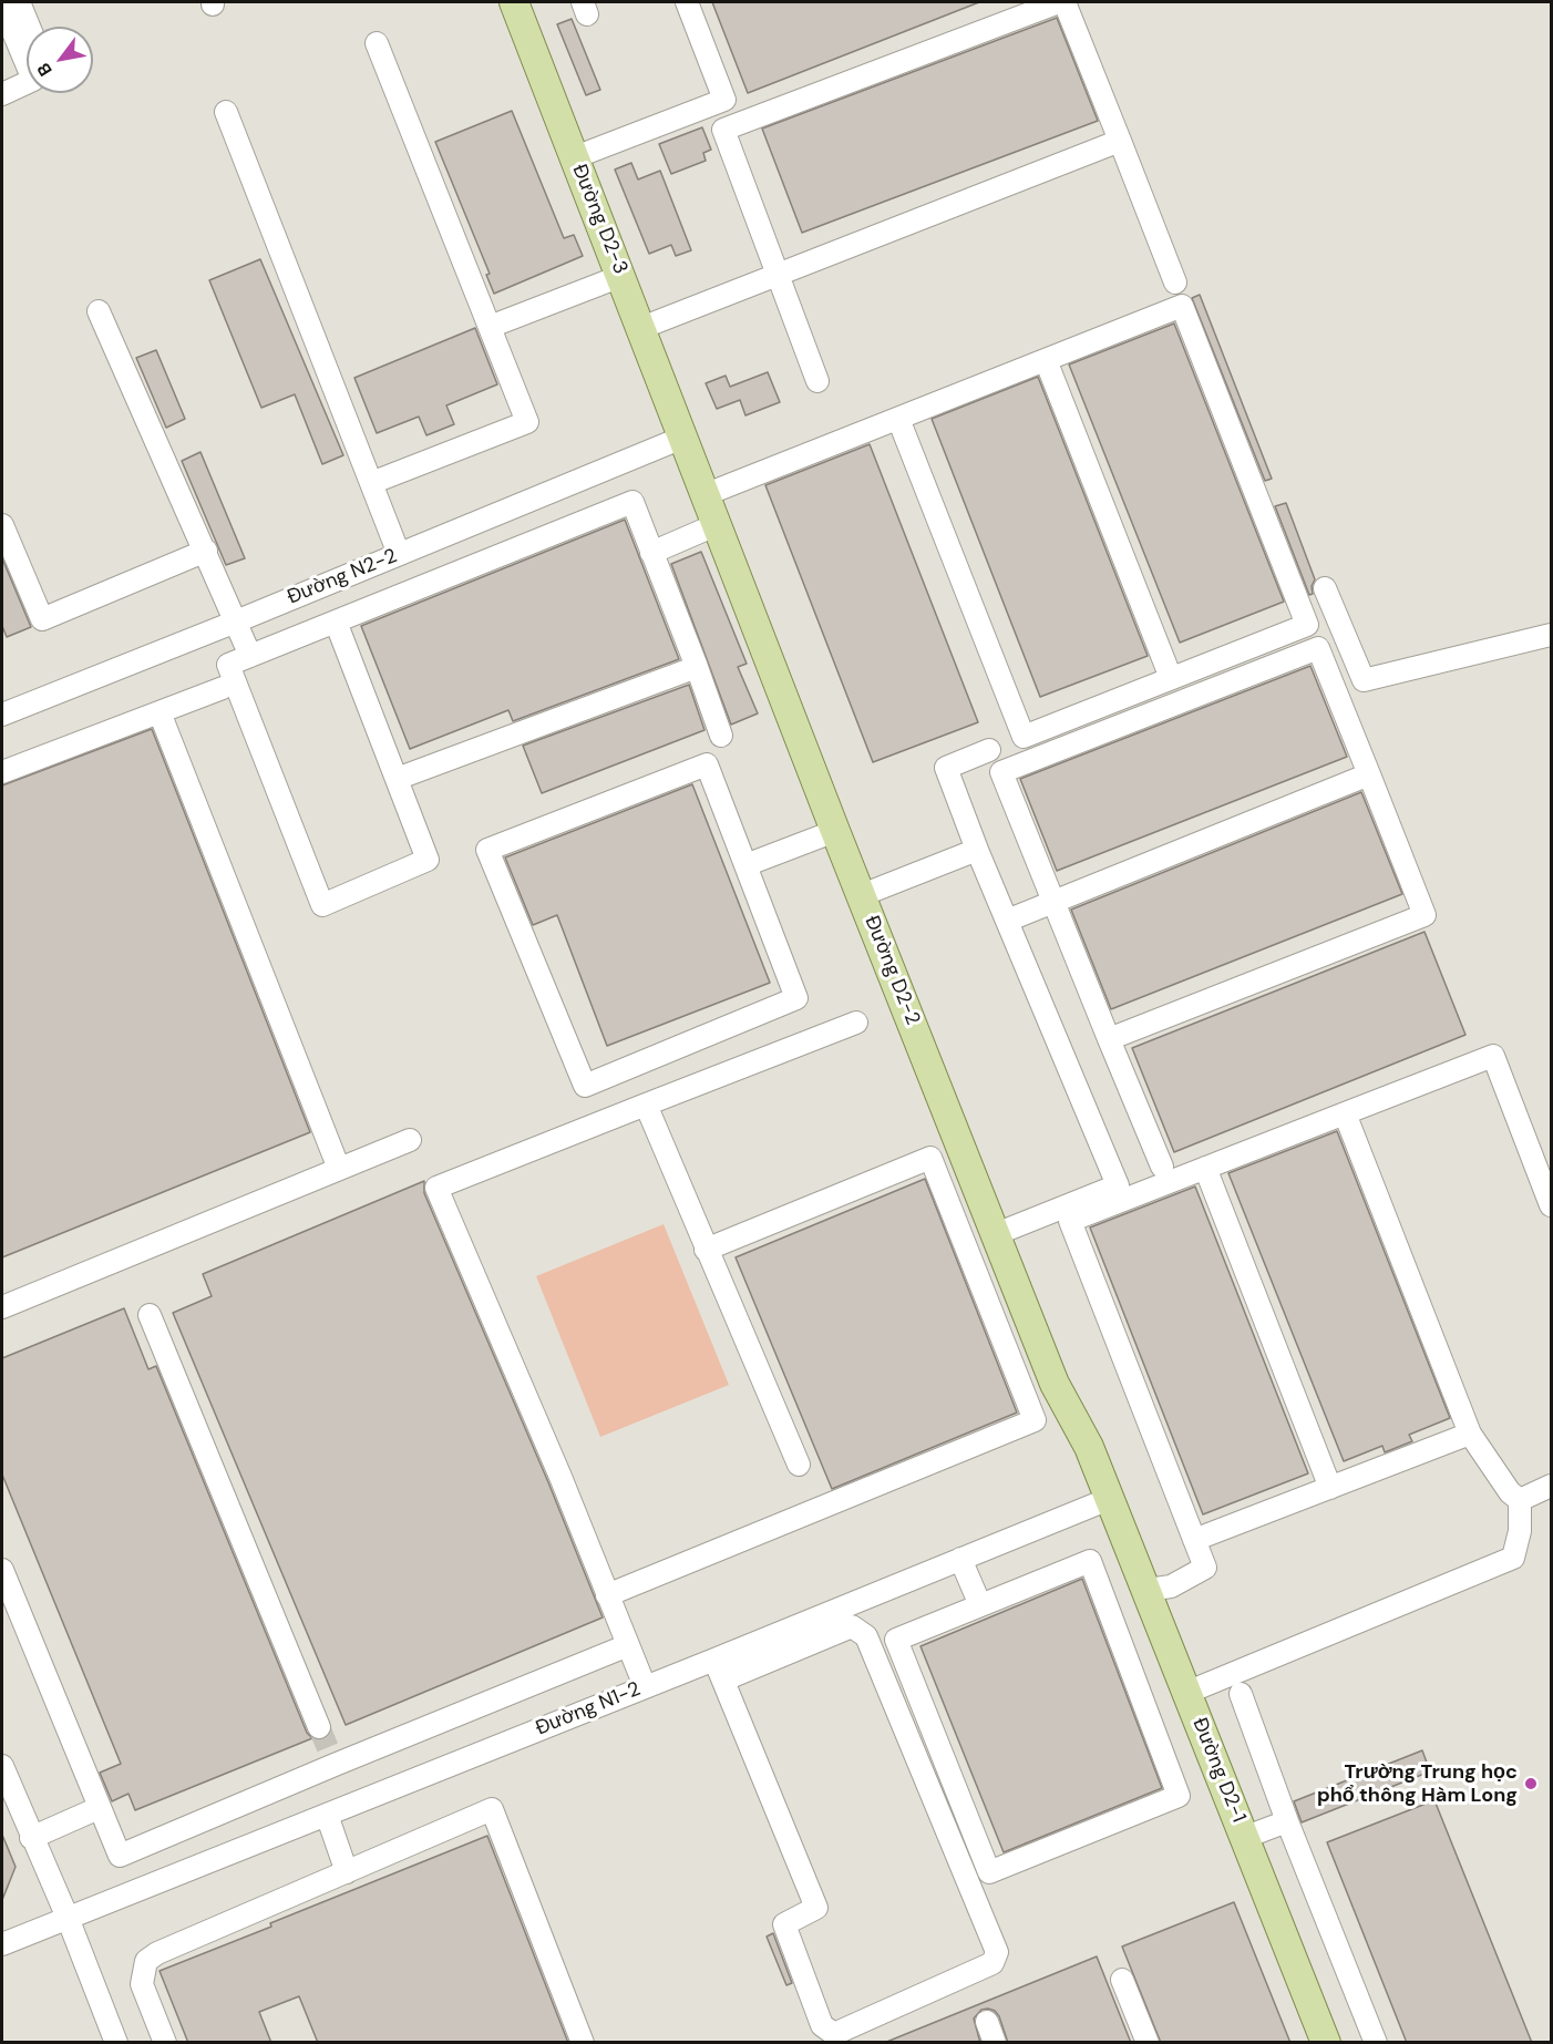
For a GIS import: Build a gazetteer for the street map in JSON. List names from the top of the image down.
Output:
{
  "streets": {
    "main road": ["Đường D2-3", "Đường D2-2", "Đường D2-1"],
    "street": ["Đường N2-2", "Đường N1-2"]
  },
  "crossings": [
    ["Đường D2-3", "Đường N2-2"],
    ["Đường D2-3", "Đường D2-2"],
    ["Đường N2-2", "Đường D2-2"],
    ["Đường D2-2", "Đường N1-2"],
    ["Đường D2-2", "Đường D2-1"],
    ["Đường N1-2", "Đường D2-1"]
  ],
  "places": ["Trường Trung học phổ thông Hàm Long"],
  "north": "bottom left"
}
